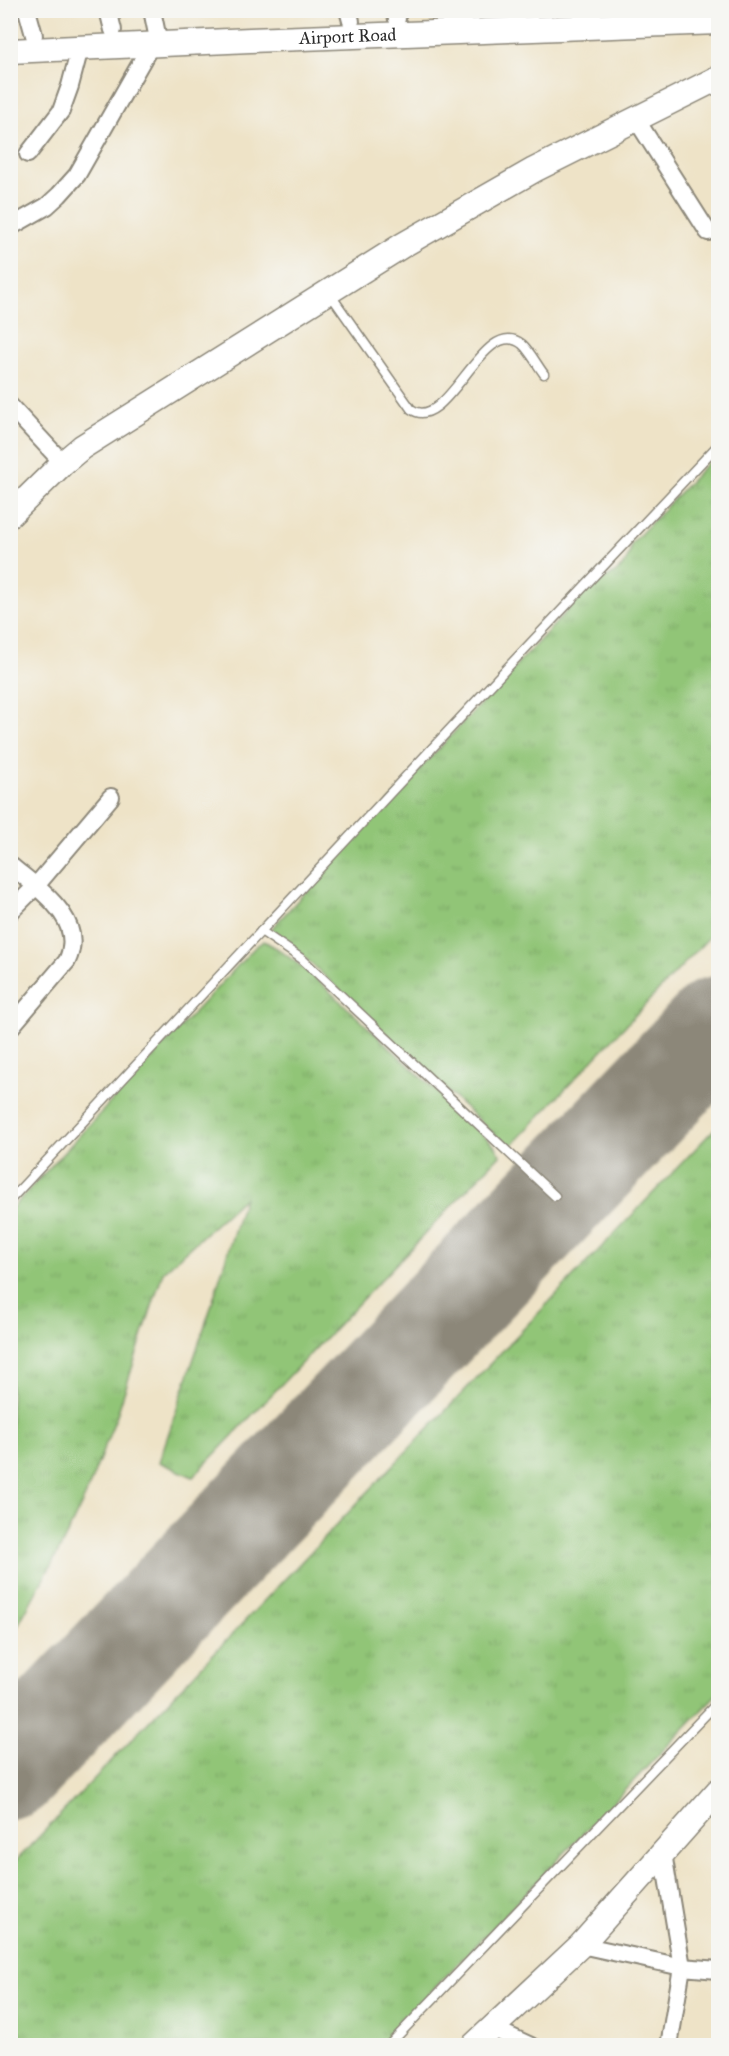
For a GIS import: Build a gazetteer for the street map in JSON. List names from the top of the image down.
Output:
{
  "streets": {
    "main road": ["Airport Road"]
  }
}
